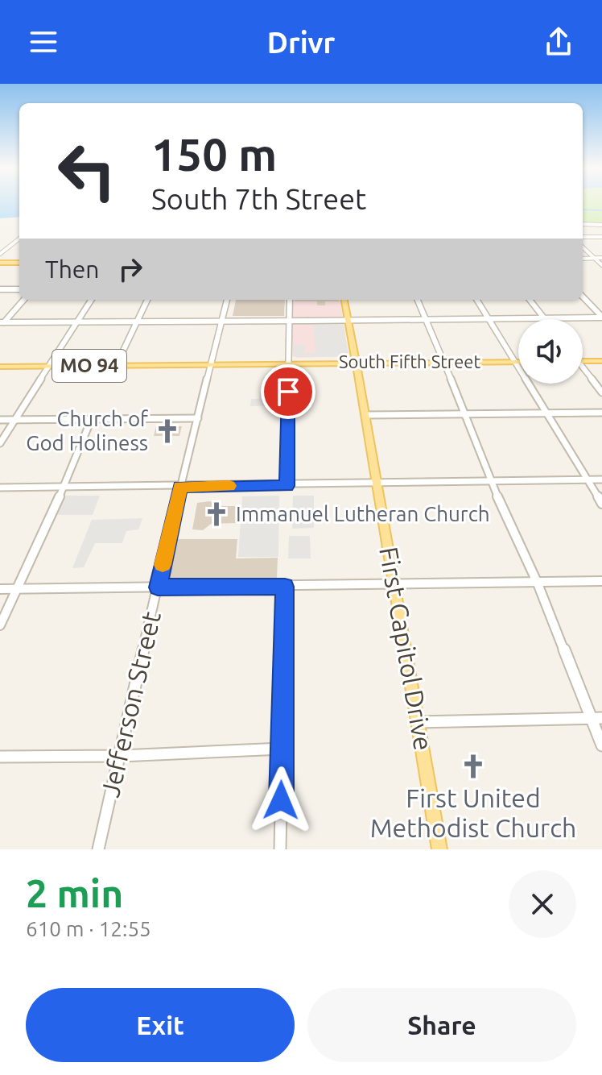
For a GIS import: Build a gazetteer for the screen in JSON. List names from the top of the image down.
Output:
{
  "streets": {
    "main road": ["South Fifth Street", "MO 94", "First Capitol Drive"],
    "street": ["Jefferson Street"]
  },
  "crossings": [
    ["South Fifth Street", "MO 94"],
    ["South Fifth Street", "First Capitol Drive"],
    ["South Fifth Street", "Jefferson Street"],
    ["MO 94", "Jefferson Street"]
  ],
  "places": {
    "church": ["Church of God Holiness", "Immanuel Lutheran Church", "First United Methodist Church"]
  },
  "page": {
    "header": "Drivr",
    "turn": ["150 m", "South 7th Street"],
    "then": "Then",
    "heading": ["2 min", "610 m · 12:55"],
    "buttons": ["Exit", "Share"]
  }
}
